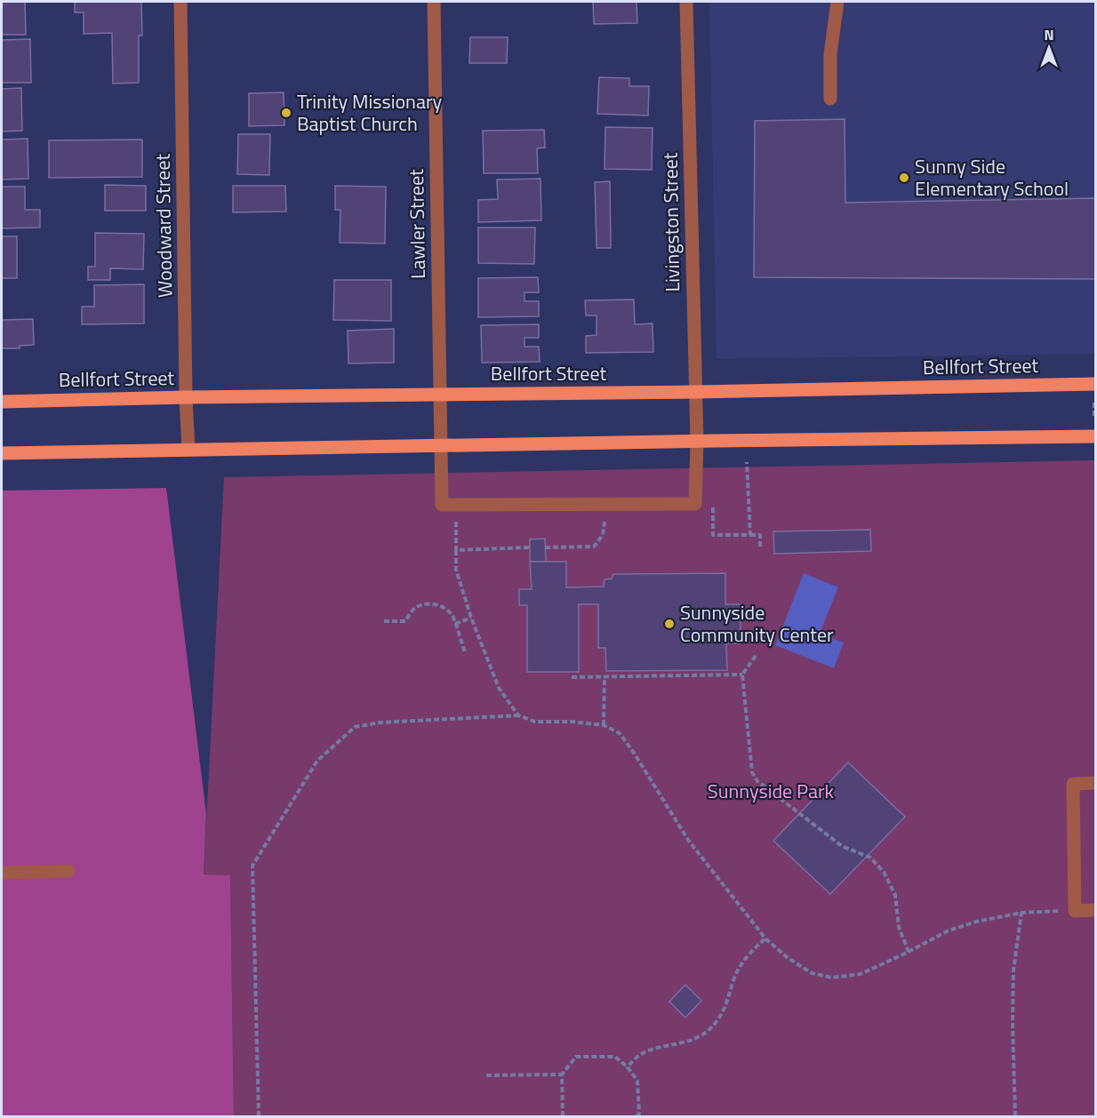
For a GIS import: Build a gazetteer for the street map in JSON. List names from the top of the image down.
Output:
{
  "streets": {
    "main road": ["Bellfort Street"],
    "street": ["Livingston Street", "Lawler Street", "Woodward Street"]
  },
  "crossings": [
    ["Livingston Street", "Bellfort Street"],
    ["Lawler Street", "Bellfort Street"],
    ["Woodward Street", "Bellfort Street"]
  ],
  "parks": ["Sunnyside Park"],
  "places": ["Trinity Missionary Baptist Church", "Sunny Side Elementary School", "Sunnyside Community Center"],
  "north": "top"
}
